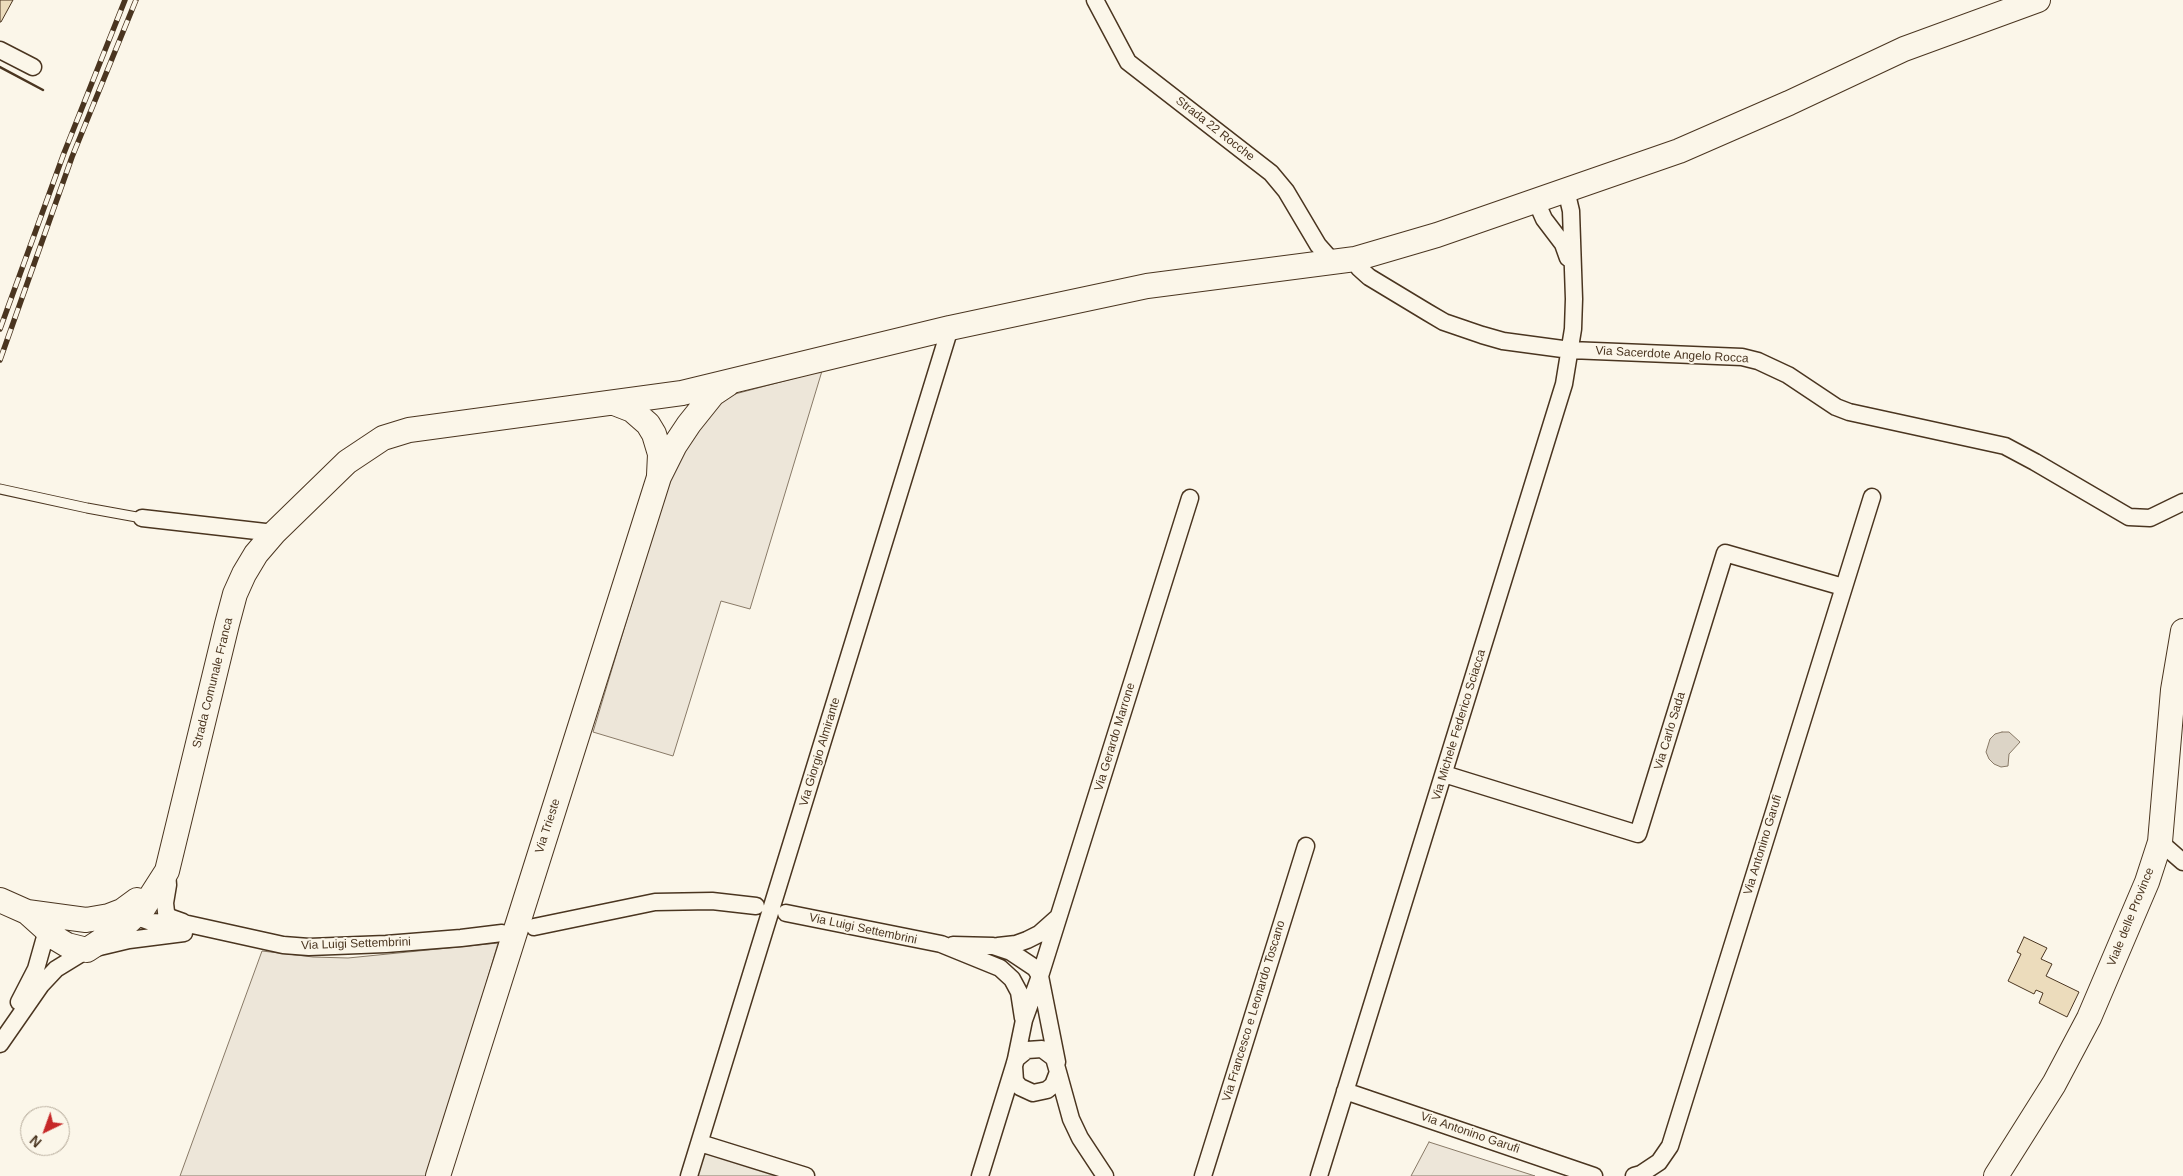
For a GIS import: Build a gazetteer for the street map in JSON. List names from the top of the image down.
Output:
{
  "streets": {
    "street": [
      "Strada 22 Rocche",
      "Via Sacerdote Angelo Rocca",
      "Strada Comunale Franca",
      "Via Michele Federico Sciacca",
      "Via Carlo Sada",
      "Via Gerardo Marrone",
      "Via Giorgio Almirante",
      "Via Trieste",
      "Via Antonino Garufi",
      "Viale delle Province",
      "Via Luigi Settembrini",
      "Via Francesco e Leonardo Toscano"
    ]
  },
  "crossings": [
    ["Strada 22 Rocche", "Via Sacerdote Angelo Rocca"],
    ["Strada 22 Rocche", "Strada Comunale Franca"],
    ["Via Sacerdote Angelo Rocca", "Strada Comunale Franca"],
    ["Via Sacerdote Angelo Rocca", "Via Michele Federico Sciacca"],
    ["Strada Comunale Franca", "Via Giorgio Almirante"],
    ["Via Michele Federico Sciacca", "Via Carlo Sada"],
    ["Via Michele Federico Sciacca", "Via Antonino Garufi"],
    ["Via Carlo Sada", "Via Antonino Garufi"]
  ],
  "north": "bottom left"
}
